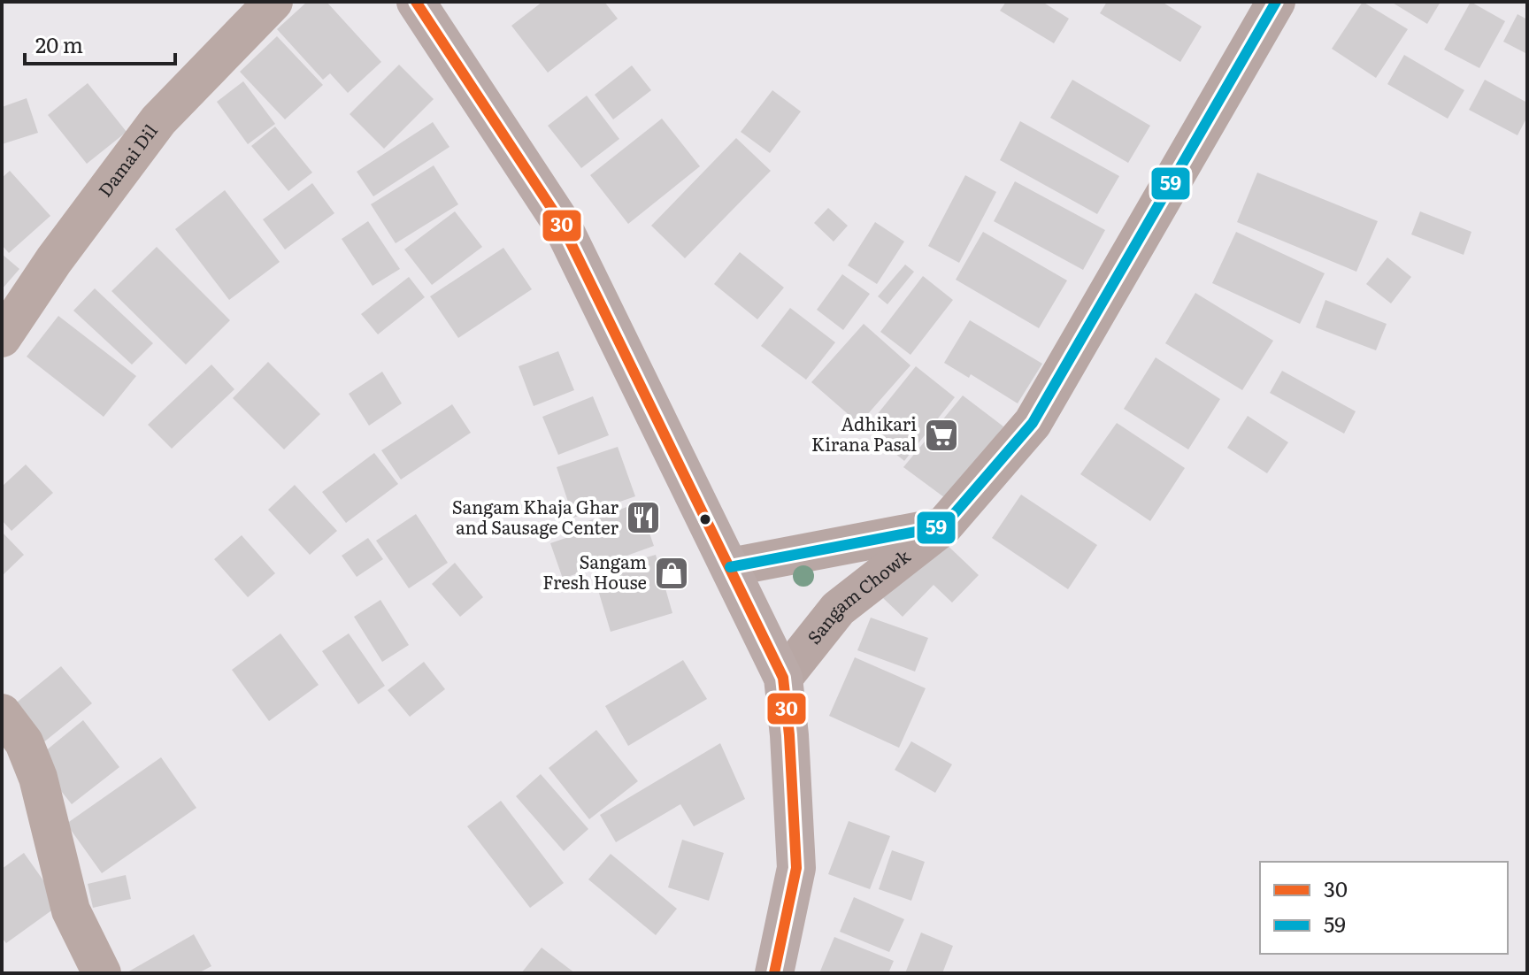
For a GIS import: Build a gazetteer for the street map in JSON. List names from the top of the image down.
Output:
{
  "streets": {
    "main road": ["Sangam Chowk"],
    "street": ["Damai Dil"]
  },
  "places": {
    "supermarket": ["Adhikari Kirana Pasal"],
    "restaurant": ["Sangam Khaja Ghar and Sausage Center"],
    "shop": ["Sangam Fresh House"]
  },
  "lines": ["transit line 30", "transit line 59"],
  "legend": ["30", "59"],
  "scale_bar": "20 m"
}
